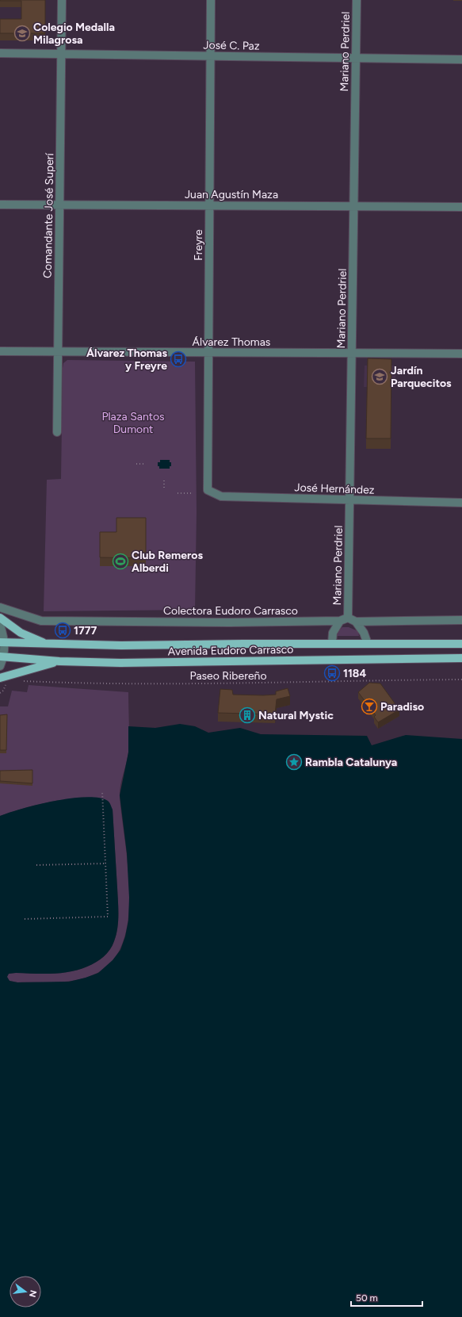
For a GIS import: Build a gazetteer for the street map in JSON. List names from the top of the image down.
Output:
{
  "streets": {
    "main road": ["Avenida Eudoro Carrasco"],
    "street": [
      "José C. Paz",
      "Mariano Perdriel",
      "Juan Agustín Maza",
      "Comandante José Superí",
      "Freyre",
      "Álvarez Thomas",
      "José Hernández",
      "Colectora Eudoro Carrasco"
    ],
    "path": ["Paseo Ribereño"]
  },
  "crossings": [
    ["José C. Paz", "Mariano Perdriel"],
    ["José C. Paz", "Comandante José Superí"],
    ["José C. Paz", "Freyre"],
    ["Mariano Perdriel", "Juan Agustín Maza"],
    ["Mariano Perdriel", "Álvarez Thomas"],
    ["Mariano Perdriel", "José Hernández"],
    ["Mariano Perdriel", "Colectora Eudoro Carrasco"],
    ["Mariano Perdriel", "Avenida Eudoro Carrasco"],
    ["Juan Agustín Maza", "Comandante José Superí"],
    ["Juan Agustín Maza", "Freyre"],
    ["Comandante José Superí", "Álvarez Thomas"],
    ["Freyre", "Álvarez Thomas"],
    ["Freyre", "José Hernández"]
  ],
  "parks": ["Plaza Santos Dumont"],
  "places": {
    "school or university": ["Colegio Medalla Milagrosa", "Jardín Parquecitos"],
    "bus stop": ["Álvarez Thomas y Freyre", "1777", "1184"],
    "sports": ["Club Remeros Alberdi"],
    "bar": ["Paradiso"],
    "building": ["Natural Mystic"],
    "place": ["Rambla Catalunya"]
  },
  "scale_bar": "50 m",
  "north": "right"
}
